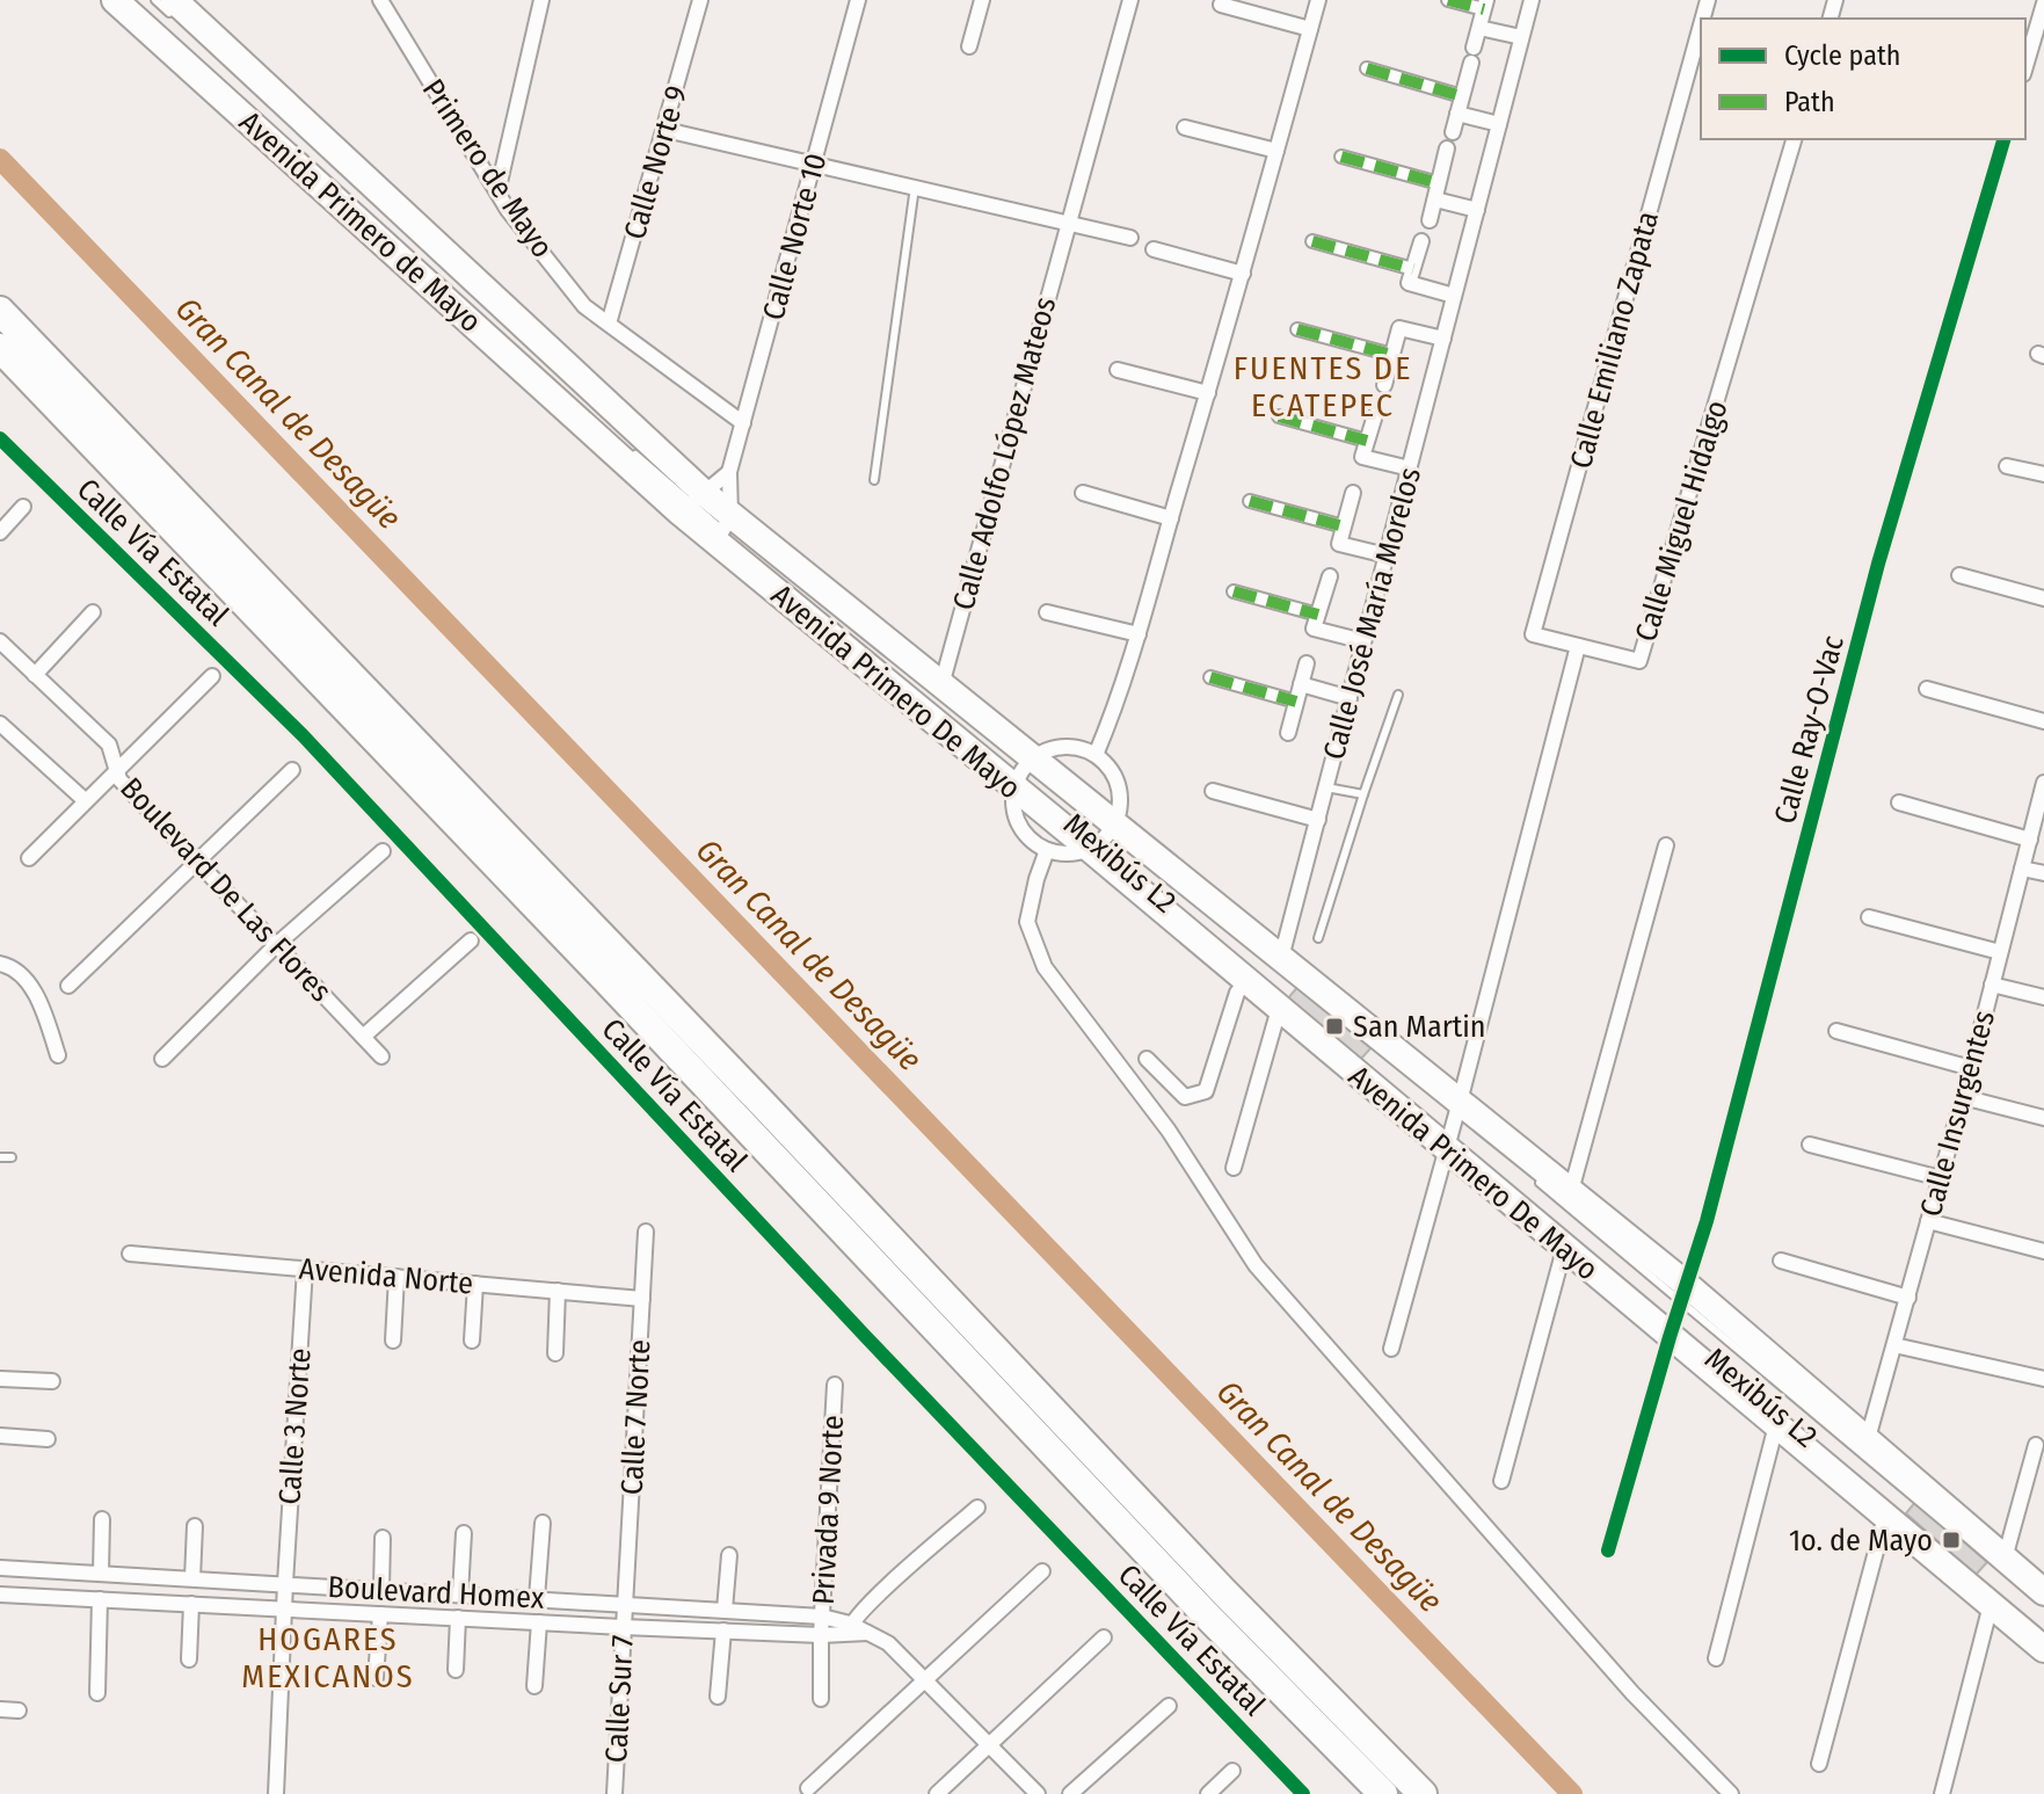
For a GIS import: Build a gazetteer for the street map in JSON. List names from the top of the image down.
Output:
{
  "streets": {
    "highway": ["Avenida Primero de Mayo", "Avenida Primero De Mayo"],
    "street": [
      "Calle Norte 9",
      "Primero de Mayo",
      "Calle Norte 10",
      "Calle Emiliano Zapata",
      "Calle Adolfo López Mateos",
      "Calle Miguel Hidalgo",
      "Calle Vía Estatal",
      "Calle José María Morelos",
      "Calle Ray-O-Vac",
      "Boulevard De Las Flores",
      "Calle Insurgentes",
      "Avenida Norte",
      "Calle 7 Norte",
      "Calle 3 Norte",
      "Privada 9 Norte",
      "Boulevard Homex",
      "Calle Sur 7"
    ],
    "lane": ["Mexibús L2"]
  },
  "crossings": [
    ["Calle Norte 9", "Primero de Mayo"],
    ["Primero de Mayo", "Calle Norte 10"],
    ["Avenida Primero de Mayo", "Calle Norte 10"],
    ["Avenida Primero de Mayo", "Calle Adolfo López Mateos"],
    ["Avenida Primero de Mayo", "Calle José María Morelos"],
    ["Avenida Primero de Mayo", "Avenida Primero De Mayo"],
    ["Avenida Primero de Mayo", "Calle Ray-O-Vac"],
    ["Avenida Primero de Mayo", "Mexibús L2"],
    ["Avenida Primero de Mayo", "Calle Insurgentes"],
    ["Calle Norte 10", "Avenida Primero De Mayo"],
    ["Calle Emiliano Zapata", "Calle Miguel Hidalgo"],
    ["Avenida Primero De Mayo", "Calle Ray-O-Vac"],
    ["Avenida Primero De Mayo", "Mexibús L2"],
    ["Calle Ray-O-Vac", "Mexibús L2"],
    ["Avenida Norte", "Calle 7 Norte"],
    ["Avenida Norte", "Calle 3 Norte"],
    ["Calle 7 Norte", "Boulevard Homex"],
    ["Calle 7 Norte", "Calle Sur 7"],
    ["Calle 3 Norte", "Boulevard Homex"],
    ["Privada 9 Norte", "Boulevard Homex"],
    ["Boulevard Homex", "Calle Sur 7"]
  ],
  "districts": ["FUENTES DE ECATEPEC", "HOGARES MEXICANOS"],
  "water": ["Gran Canal de Desagüe"],
  "places": {
    "transit": ["San Martin", "1o. de Mayo"]
  },
  "legend": ["Cycle path", "Path"]
}
